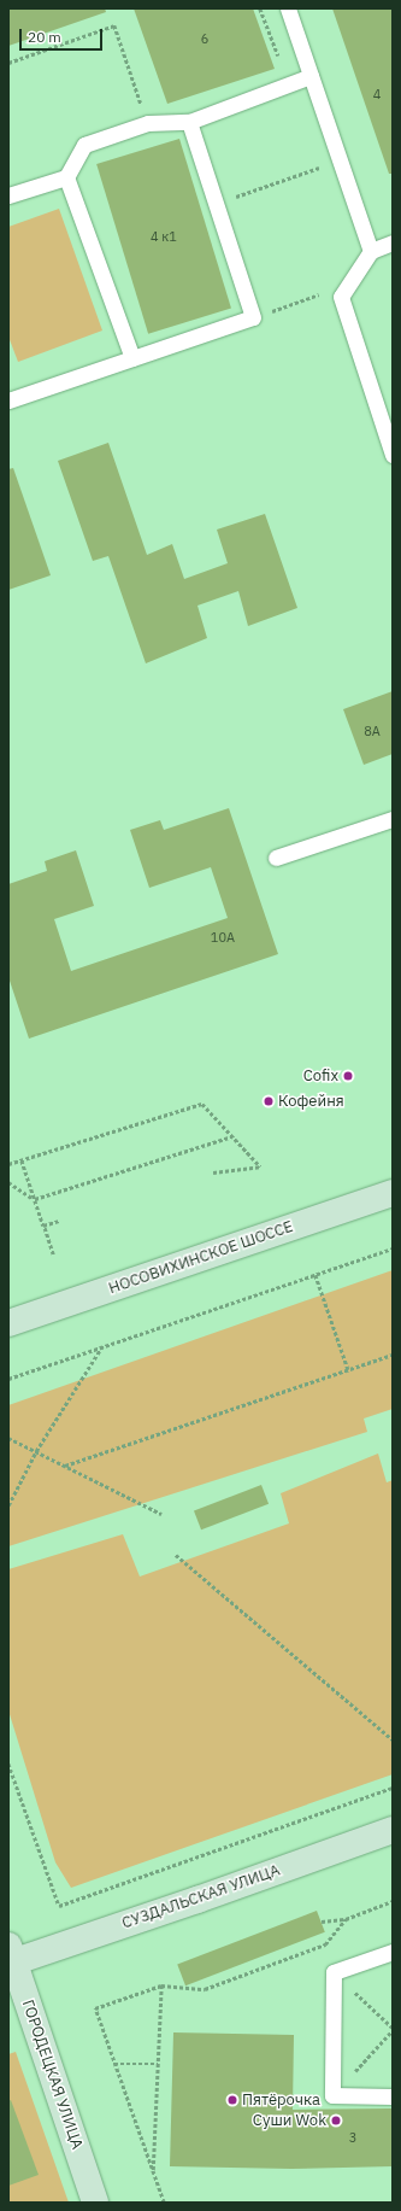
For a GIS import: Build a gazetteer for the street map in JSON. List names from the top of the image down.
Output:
{
  "streets": {
    "street": ["НОСОВИХИНСКОЕ ШОССЕ", "СУЗДАЛЬСКАЯ УЛИЦА", "ГОРОДЕЦКАЯ УЛИЦА"]
  },
  "crossings": [
    ["СУЗДАЛЬСКАЯ УЛИЦА", "ГОРОДЕЦКАЯ УЛИЦА"]
  ],
  "places": [
    "Cofix",
    "Кофейня",
    "Пятёрочка",
    "Суши Wok"
  ],
  "house_numbers": [
    "6",
    "4",
    "4 к1",
    "8A",
    "10А",
    "3"
  ],
  "scale_bar": "20 m"
}
